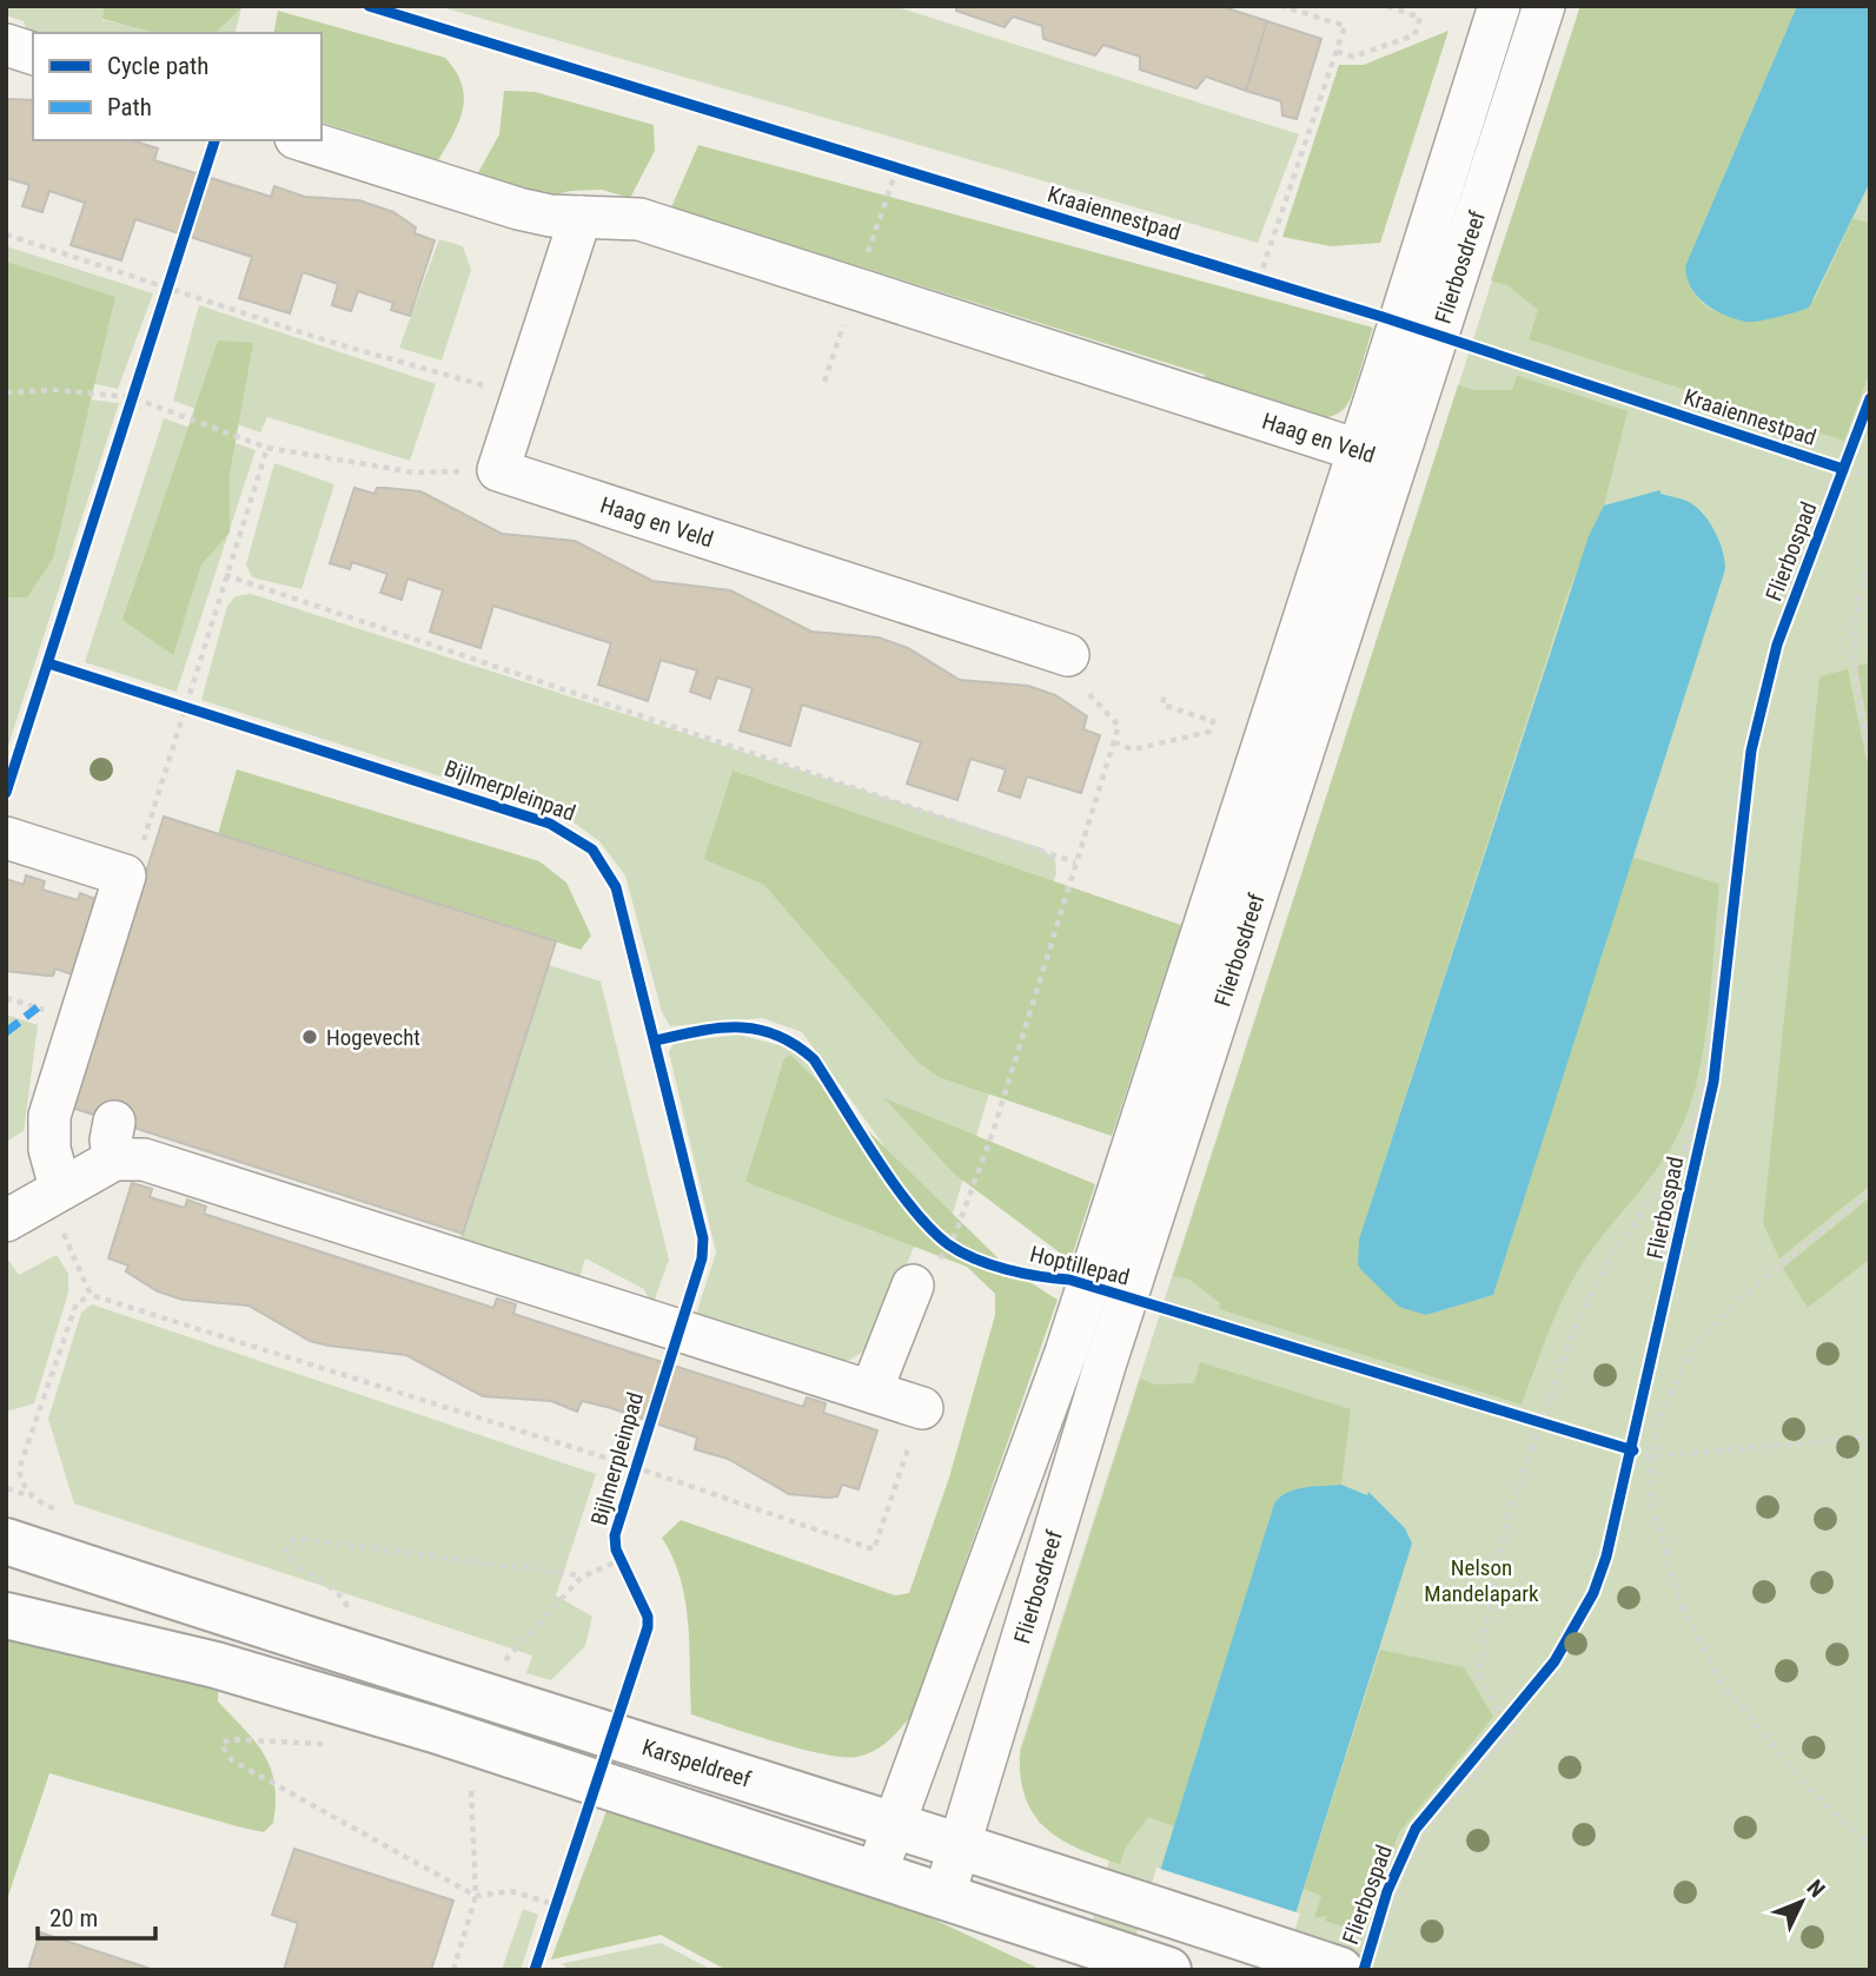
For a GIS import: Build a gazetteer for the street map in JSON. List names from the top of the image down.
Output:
{
  "streets": {
    "main road": ["Karspeldreef"],
    "street": ["Flierbosdreef", "Haag en Veld"],
    "cycle path": [
      "Kraaiennestpad",
      "Flierbospad",
      "Bijlmerpleinpad",
      "Hoptillepad"
    ]
  },
  "crossings": [
    ["Kraaiennestpad", "Flierbospad"],
    ["Flierbosdreef", "Haag en Veld"],
    ["Flierbosdreef", "Karspeldreef"],
    ["Flierbospad", "Karspeldreef"]
  ],
  "parks": ["Nelson Mandelapark"],
  "places": ["Hogevecht"],
  "legend": ["Cycle path", "Path"],
  "scale_bar": "20 m",
  "north": "top right"
}
